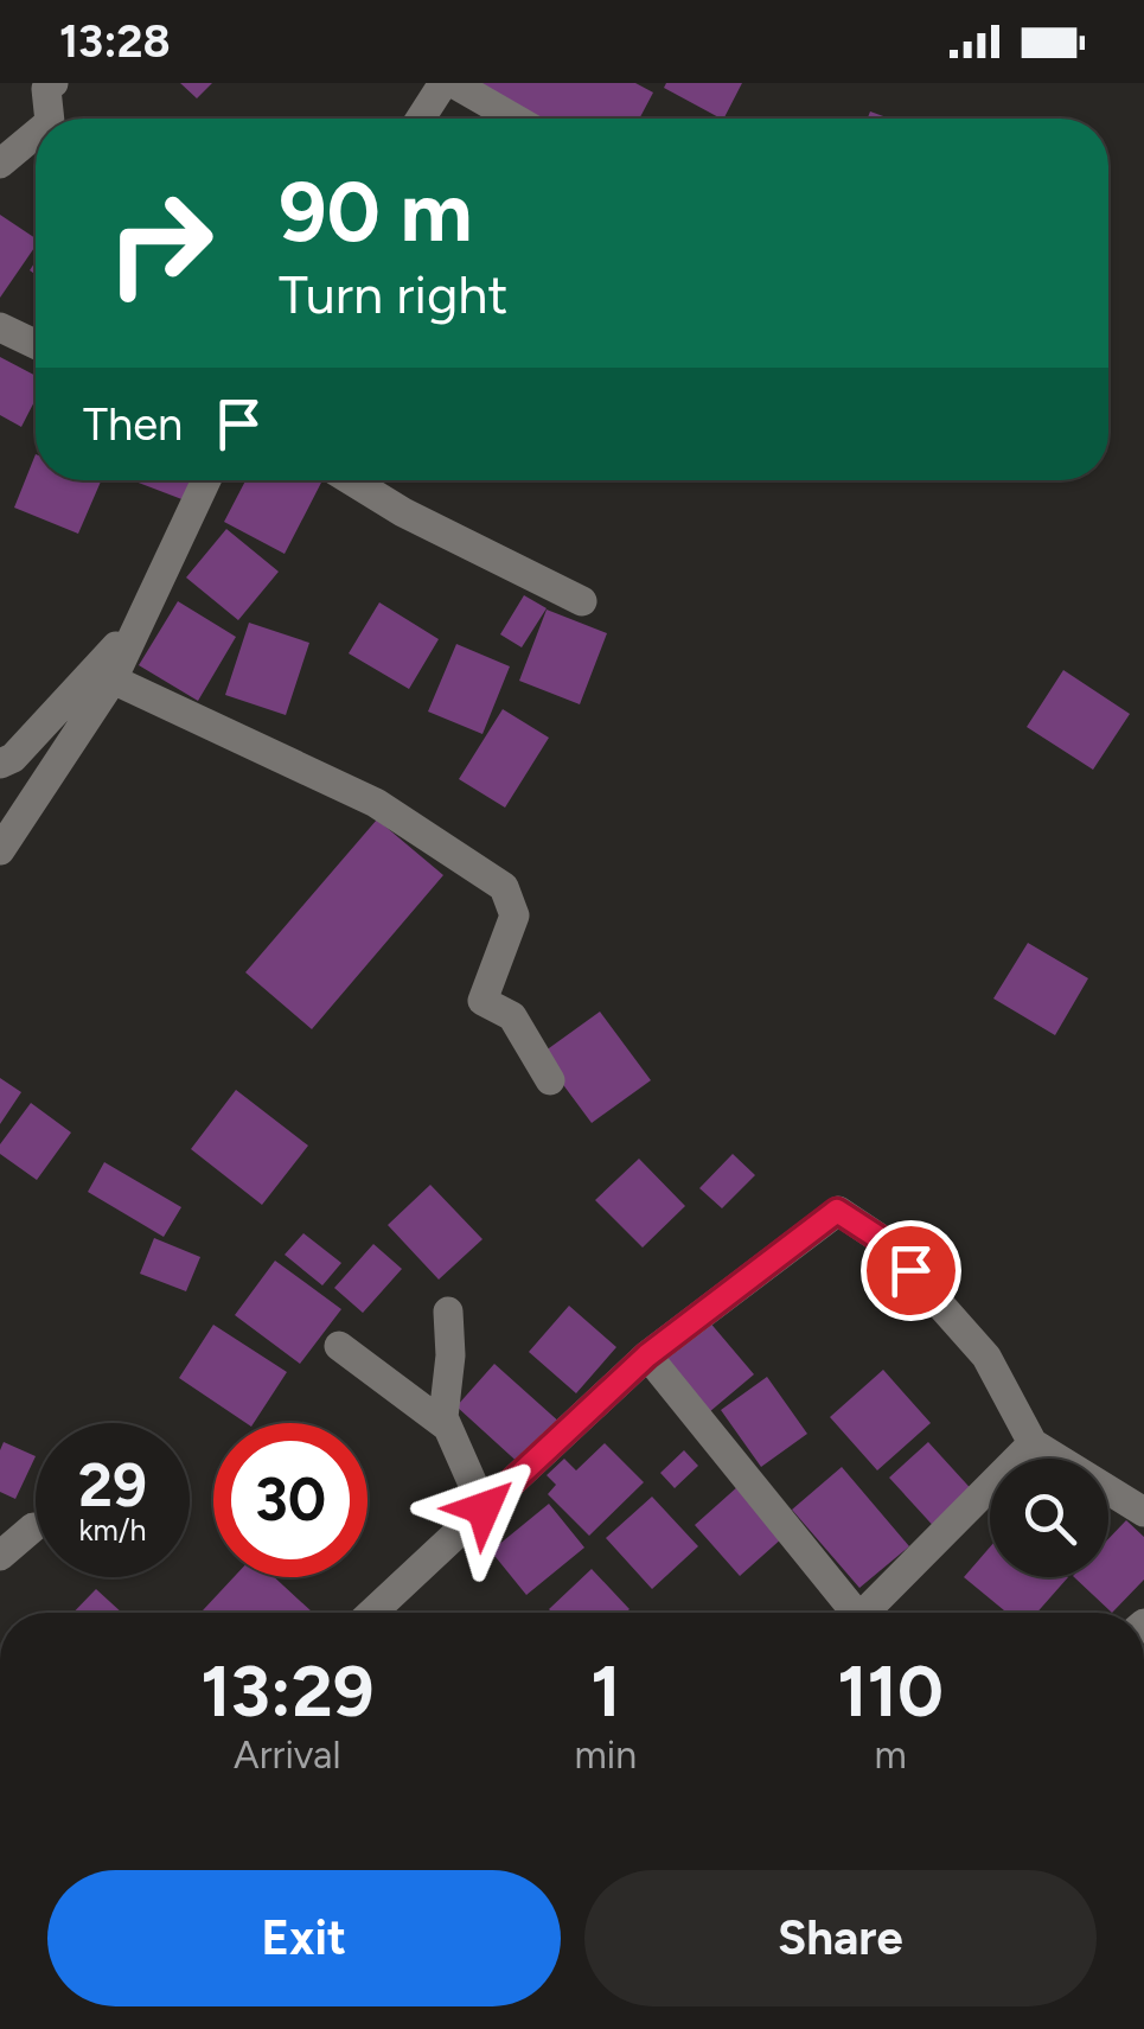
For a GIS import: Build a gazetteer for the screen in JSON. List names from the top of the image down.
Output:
{
  "page": {
    "status": "13:28",
    "turn": ["90 m", "Turn right"],
    "then": "Then",
    "speed": "29 km/h",
    "limit": "30",
    "eta": [
      "13:29",
      "Arrival",
      "1",
      "min",
      "110",
      "m"
    ],
    "buttons": ["Exit", "Share"]
  }
}
